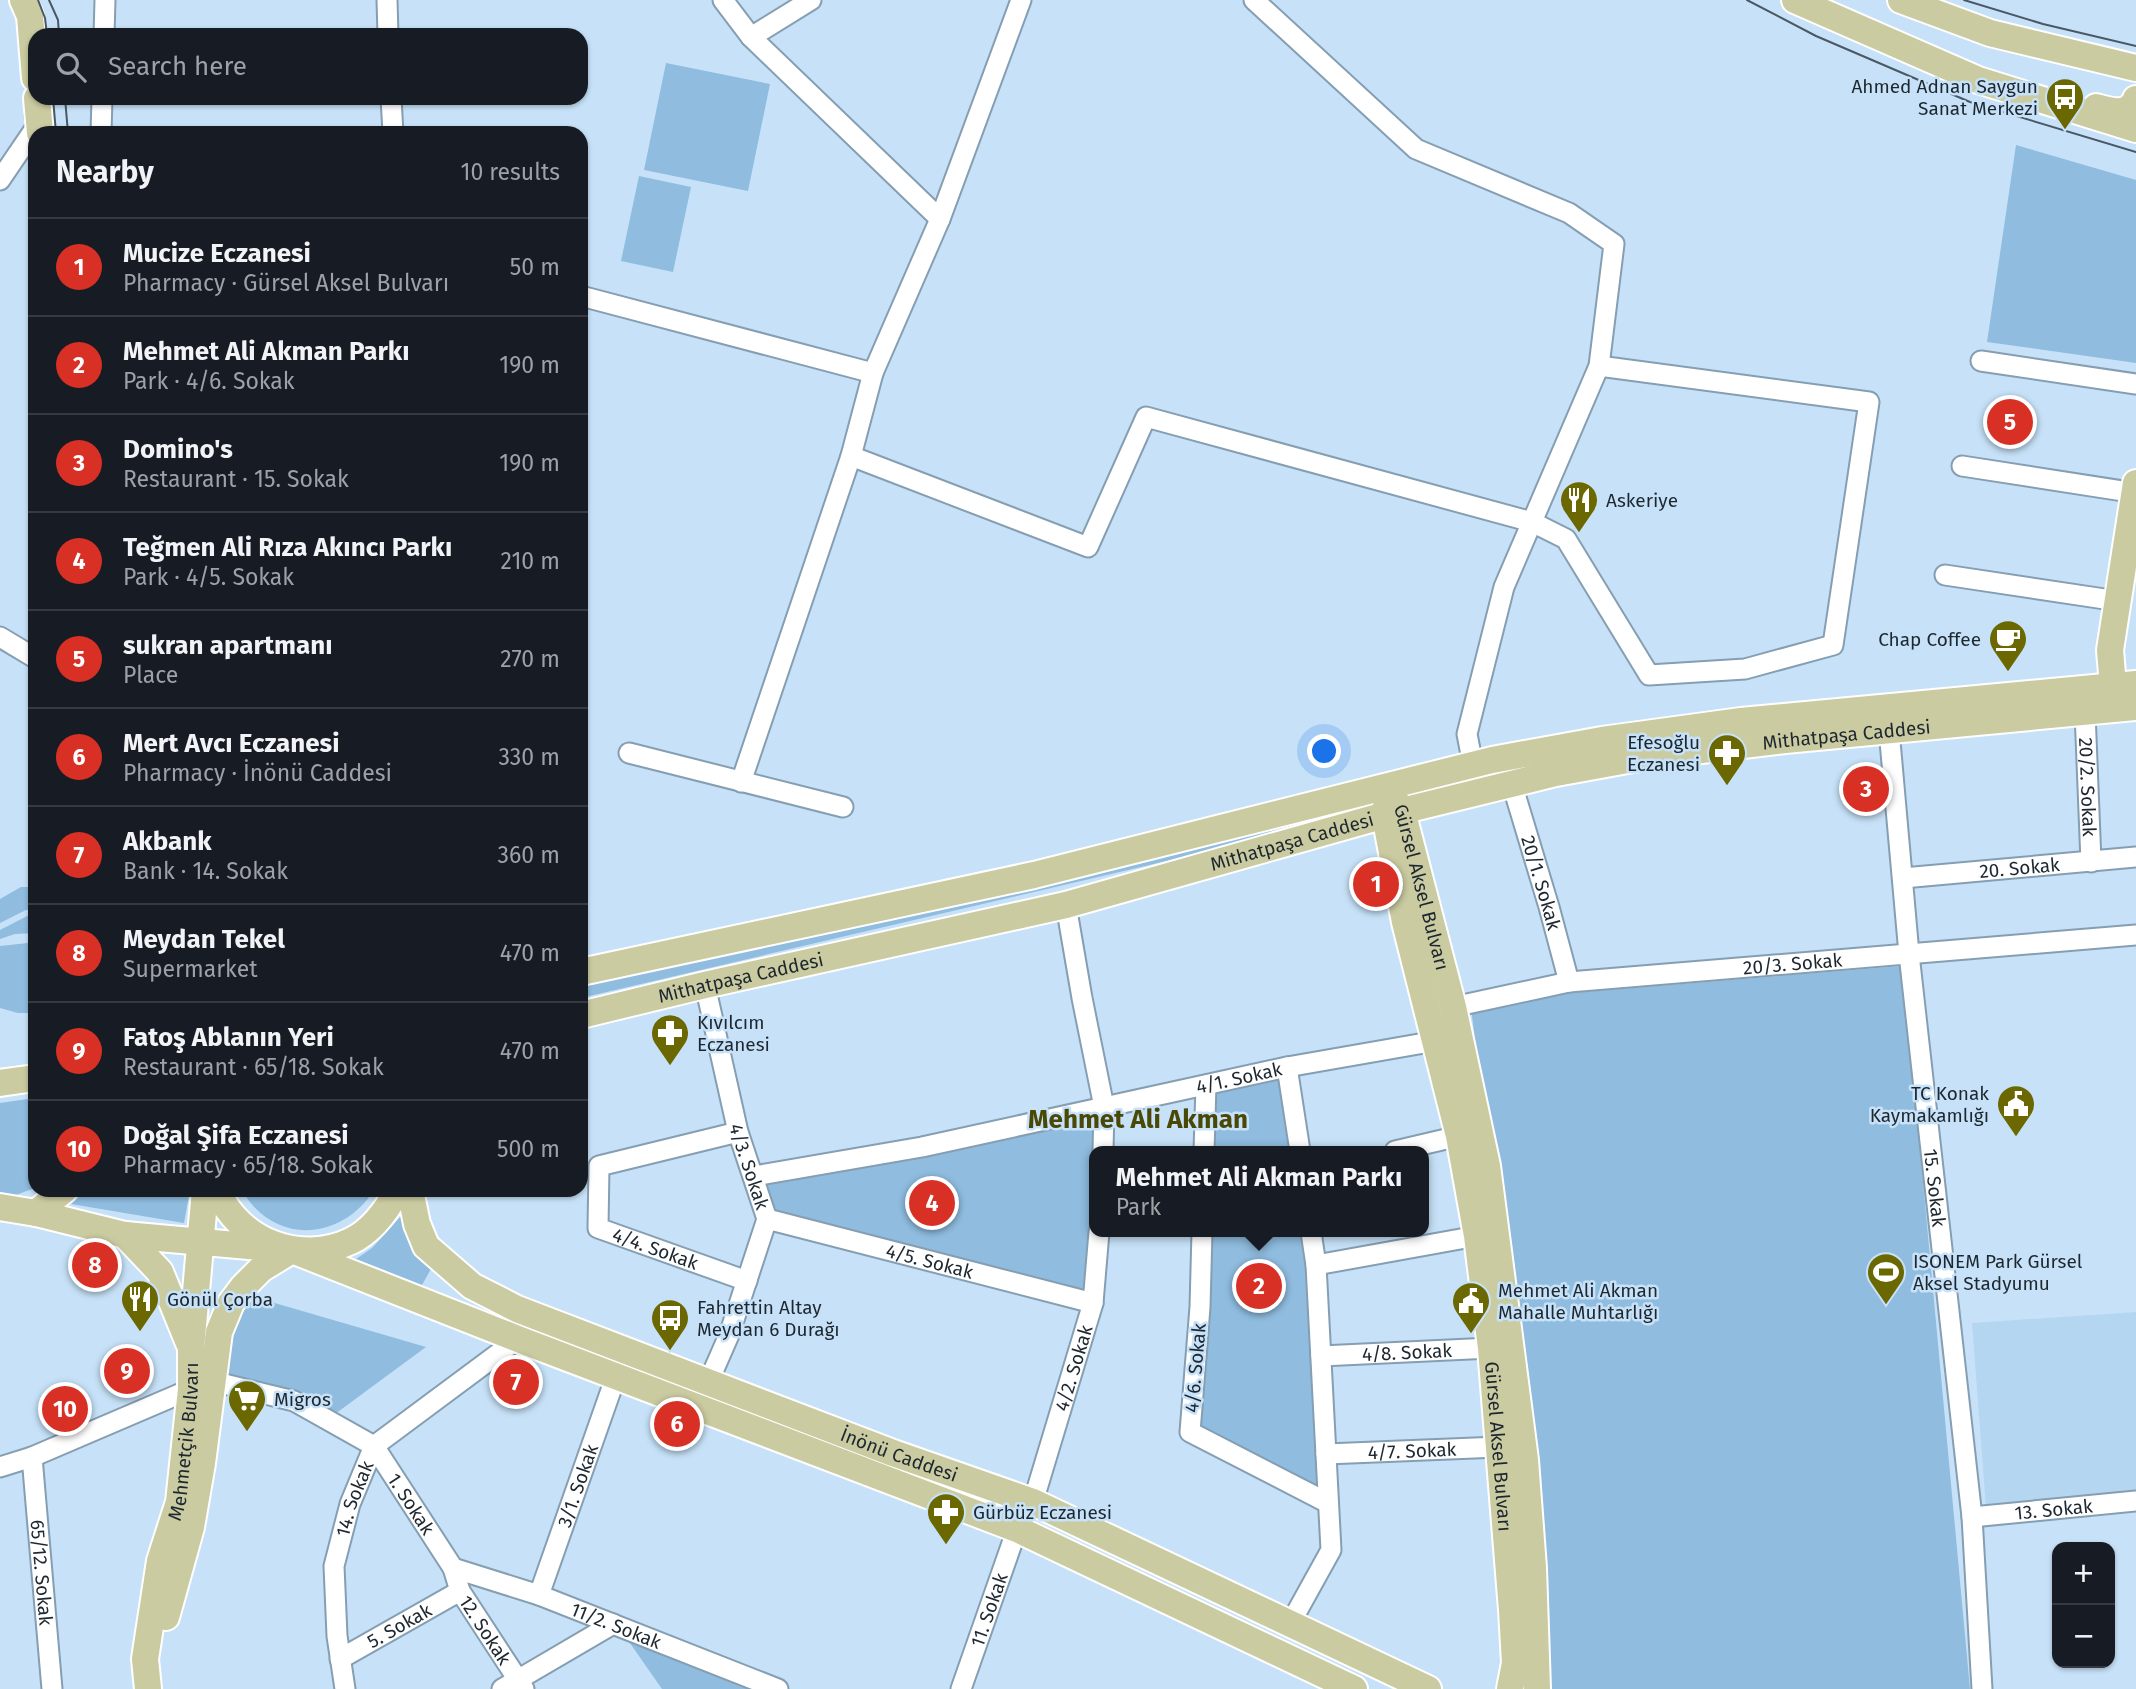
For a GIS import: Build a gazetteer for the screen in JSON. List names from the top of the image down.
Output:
{
  "streets": {
    "main road": [
      "Mithatpaşa Caddesi",
      "Gürsel Aksel Bulvarı",
      "Mehmetçik Bulvarı",
      "İnönü Caddesi"
    ],
    "street": [
      "20/2. Sokak",
      "20. Sokak",
      "20/1. Sokak",
      "20/3. Sokak",
      "4/1. Sokak",
      "4/3. Sokak",
      "15. Sokak",
      "4/4. Sokak",
      "4/5. Sokak",
      "4/8. Sokak",
      "4/6. Sokak",
      "4/2. Sokak",
      "4/7. Sokak",
      "3/1. Sokak",
      "14. Sokak",
      "1. Sokak",
      "13. Sokak",
      "65/12. Sokak",
      "11. Sokak",
      "5. Sokak",
      "11/2. Sokak",
      "12. Sokak"
    ]
  },
  "crossings": [
    ["Mithatpaşa Caddesi", "20/2. Sokak"],
    ["Mithatpaşa Caddesi", "20/1. Sokak"],
    ["Mithatpaşa Caddesi", "Gürsel Aksel Bulvarı"],
    ["Mithatpaşa Caddesi", "4/3. Sokak"],
    ["Mithatpaşa Caddesi", "15. Sokak"],
    ["20/2. Sokak", "20. Sokak"],
    ["20. Sokak", "15. Sokak"],
    ["20/1. Sokak", "20/3. Sokak"],
    ["Gürsel Aksel Bulvarı", "20/3. Sokak"],
    ["Gürsel Aksel Bulvarı", "4/1. Sokak"],
    ["Gürsel Aksel Bulvarı", "4/8. Sokak"],
    ["Gürsel Aksel Bulvarı", "4/7. Sokak"],
    ["20/3. Sokak", "15. Sokak"],
    ["4/1. Sokak", "4/3. Sokak"],
    ["4/3. Sokak", "4/4. Sokak"],
    ["4/3. Sokak", "4/5. Sokak"],
    ["4/3. Sokak", "İnönü Caddesi"],
    ["15. Sokak", "13. Sokak"],
    ["4/5. Sokak", "4/2. Sokak"],
    ["4/2. Sokak", "İnönü Caddesi"],
    ["Mehmetçik Bulvarı", "İnönü Caddesi"],
    ["Mehmetçik Bulvarı", "1. Sokak"],
    ["İnönü Caddesi", "3/1. Sokak"],
    ["İnönü Caddesi", "14. Sokak"],
    ["İnönü Caddesi", "11. Sokak"],
    ["3/1. Sokak", "11/2. Sokak"],
    ["14. Sokak", "1. Sokak"],
    ["14. Sokak", "5. Sokak"],
    ["1. Sokak", "11/2. Sokak"],
    ["1. Sokak", "12. Sokak"],
    ["5. Sokak", "12. Sokak"],
    ["11/2. Sokak", "12. Sokak"]
  ],
  "districts": ["Mehmet Ali Akman"],
  "places": {
    "bus stop": ["Ahmed Adnan Saygun Sanat Merkezi", "Fahrettin Altay Meydan 6 Durağı"],
    "restaurant": ["Askeriye", "Gönül Çorba"],
    "cafe": ["Chap Coffee"],
    "pharmacy": ["Efesoğlu Eczanesi", "Kıvılcım Eczanesi", "Gürbüz Eczanesi"],
    "public building": ["TC Konak Kaymakamlığı", "Mehmet Ali Akman Mahalle Muhtarlığı"],
    "sports": ["ISONEM Park Gürsel Aksel Stadyumu"],
    "supermarket": ["Migros"]
  },
  "page": {
    "search": "Search here",
    "heading": ["Nearby", "10 results"],
    "list": [
      {
        "mark": "1",
        "name": "Mucize Eczanesi",
        "note": "Pharmacy · Gürsel Aksel Bulvarı",
        "value": "50 m"
      },
      {
        "mark": "2",
        "name": "Mehmet Ali Akman Parkı",
        "note": "Park · 4/6. Sokak",
        "value": "190 m"
      },
      {
        "mark": "3",
        "name": "Domino's",
        "note": "Restaurant · 15. Sokak",
        "value": "190 m"
      },
      {
        "mark": "4",
        "name": "Teğmen Ali Rıza Akıncı Parkı",
        "note": "Park · 4/5. Sokak",
        "value": "210 m"
      },
      {
        "mark": "5",
        "name": "sukran apartmanı",
        "note": "Place",
        "value": "270 m"
      },
      {
        "mark": "6",
        "name": "Mert Avcı Eczanesi",
        "note": "Pharmacy · İnönü Caddesi",
        "value": "330 m"
      },
      {
        "mark": "7",
        "name": "Akbank",
        "note": "Bank · 14. Sokak",
        "value": "360 m"
      },
      {
        "mark": "8",
        "name": "Meydan Tekel",
        "note": "Supermarket",
        "value": "470 m"
      },
      {
        "mark": "9",
        "name": "Fatoş Ablanın Yeri",
        "note": "Restaurant · 65/18. Sokak",
        "value": "470 m"
      },
      {
        "mark": "10",
        "name": "Doğal Şifa Eczanesi",
        "note": "Pharmacy · 65/18. Sokak",
        "value": "500 m"
      }
    ],
    "pins": [
      "5",
      "3",
      "1",
      "4",
      "8",
      "2",
      "9",
      "7",
      "10",
      "6"
    ],
    "popup": ["Mehmet Ali Akman Parkı", "Park"],
    "map_buttons": ["+", "−"]
  }
}
